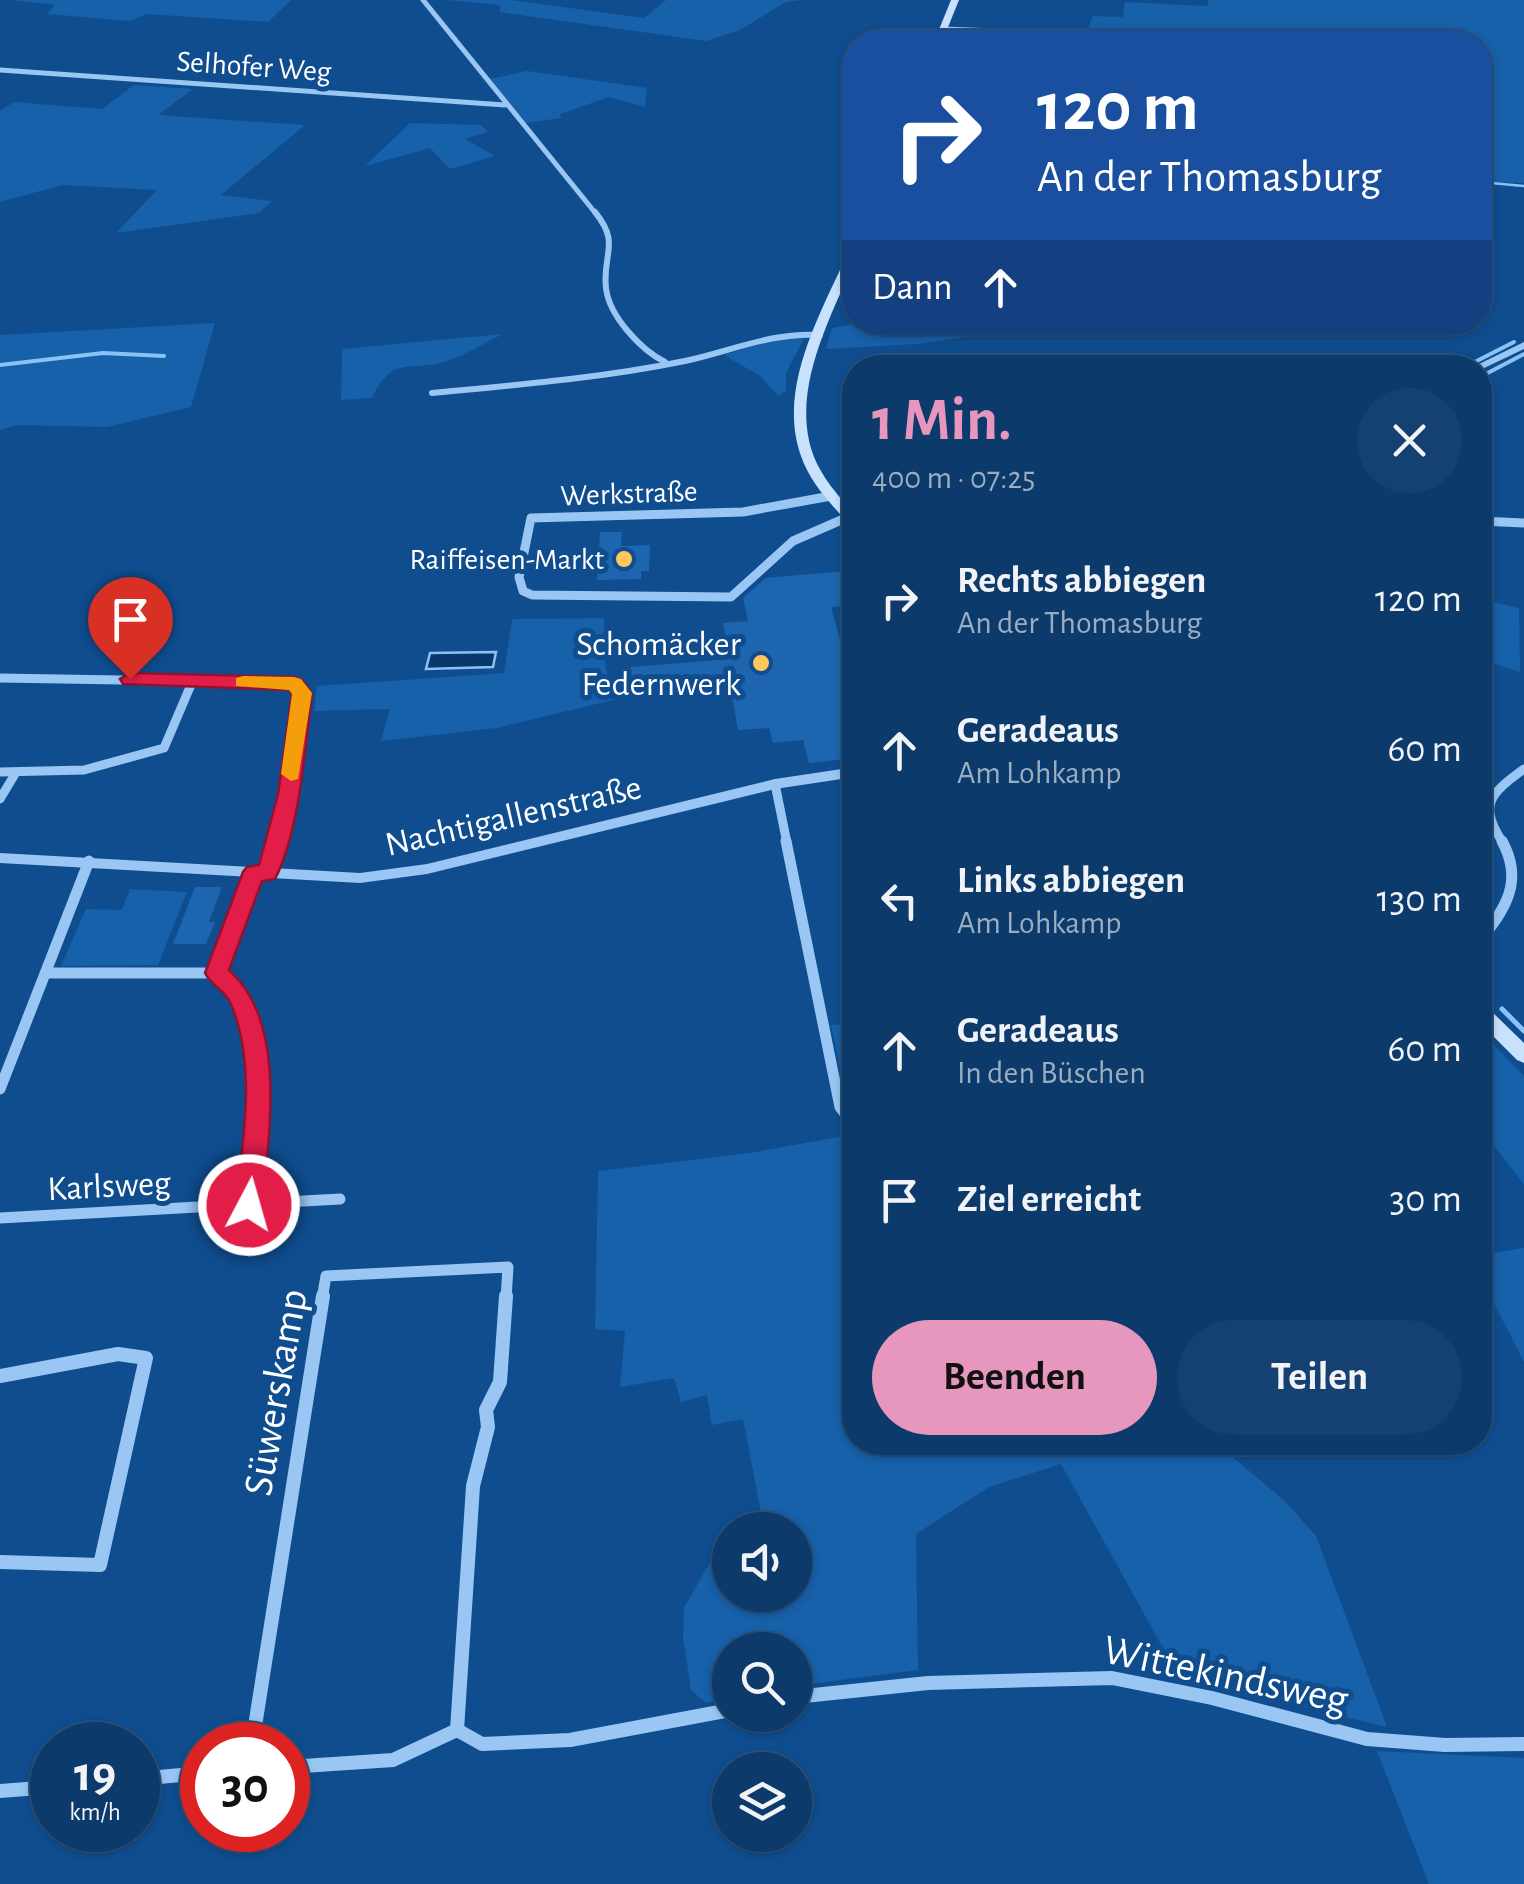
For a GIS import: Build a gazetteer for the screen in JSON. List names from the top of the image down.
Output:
{
  "streets": {
    "street": [
      "Selhofer Weg",
      "Werkstraße",
      "Nachtigallenstraße",
      "Karlsweg",
      "Süwerskamp",
      "Wittekindsweg"
    ]
  },
  "places": ["Raiffeisen-Markt", "Schomäcker Federnwerk"],
  "page": {
    "turn": ["120 m", "An der Thomasburg"],
    "then": "Dann",
    "heading": ["1 Min.", "400 m · 07:25"],
    "list": [
      {
        "name": "Rechts abbiegen",
        "note": "An der Thomasburg",
        "value": "120 m"
      },
      {
        "name": "Geradeaus",
        "note": "Am Lohkamp",
        "value": "60 m"
      },
      {
        "name": "Links abbiegen",
        "note": "Am Lohkamp",
        "value": "130 m"
      },
      {
        "name": "Geradeaus",
        "note": "In den Büschen",
        "value": "60 m"
      },
      {
        "name": "Ziel erreicht",
        "value": "30 m"
      }
    ],
    "buttons": ["Beenden", "Teilen"],
    "speed": "19 km/h",
    "limit": "30"
  }
}
